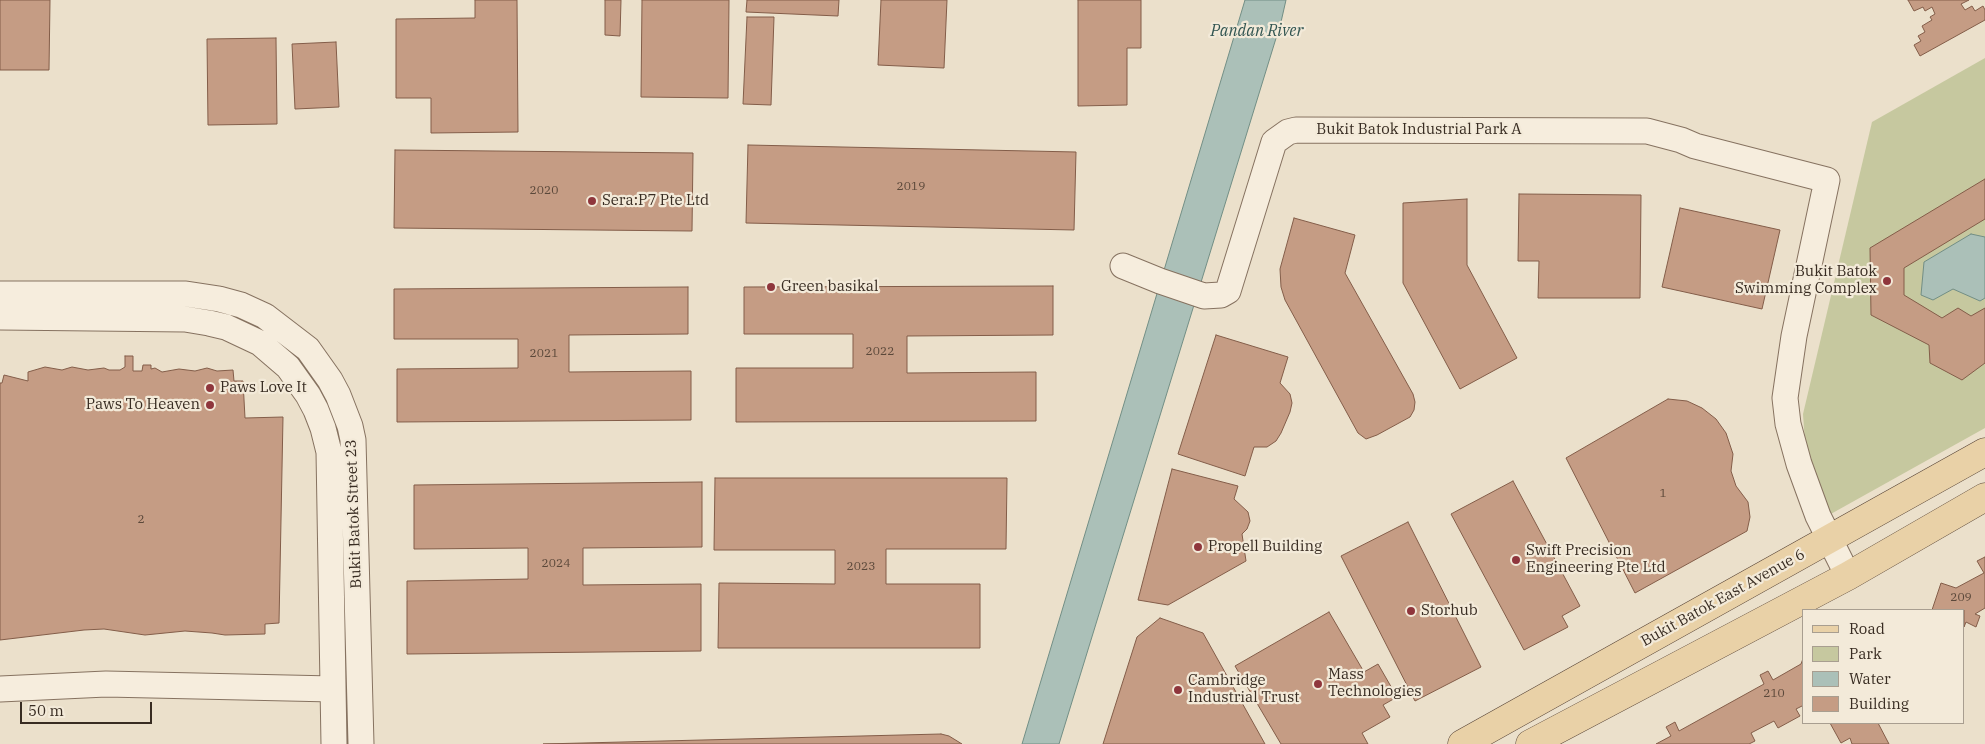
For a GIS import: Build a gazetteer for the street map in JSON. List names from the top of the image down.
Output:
{
  "streets": {
    "main road": ["Bukit Batok East Avenue 6"],
    "street": ["Bukit Batok Industrial Park A", "Bukit Batok Street 23"]
  },
  "crossings": [
    ["Bukit Batok Industrial Park A", "Bukit Batok East Avenue 6"]
  ],
  "water": ["Pandan River"],
  "places": [
    "Sera:P7 Pte Ltd",
    "Bukit Batok Swimming Complex",
    "Green basikal",
    "Paws Love It",
    "Paws To Heaven",
    "Propell Building",
    "Swift Precision Engineering Pte Ltd",
    "Storhub",
    "Mass Technologies",
    "Cambridge Industrial Trust"
  ],
  "house_numbers": [
    "2019",
    "2020",
    "2022",
    "2021",
    "1",
    "2",
    "2024",
    "2023",
    "209",
    "210"
  ],
  "legend": [
    "Road",
    "Park",
    "Water",
    "Building"
  ],
  "scale_bar": "50 m"
}
